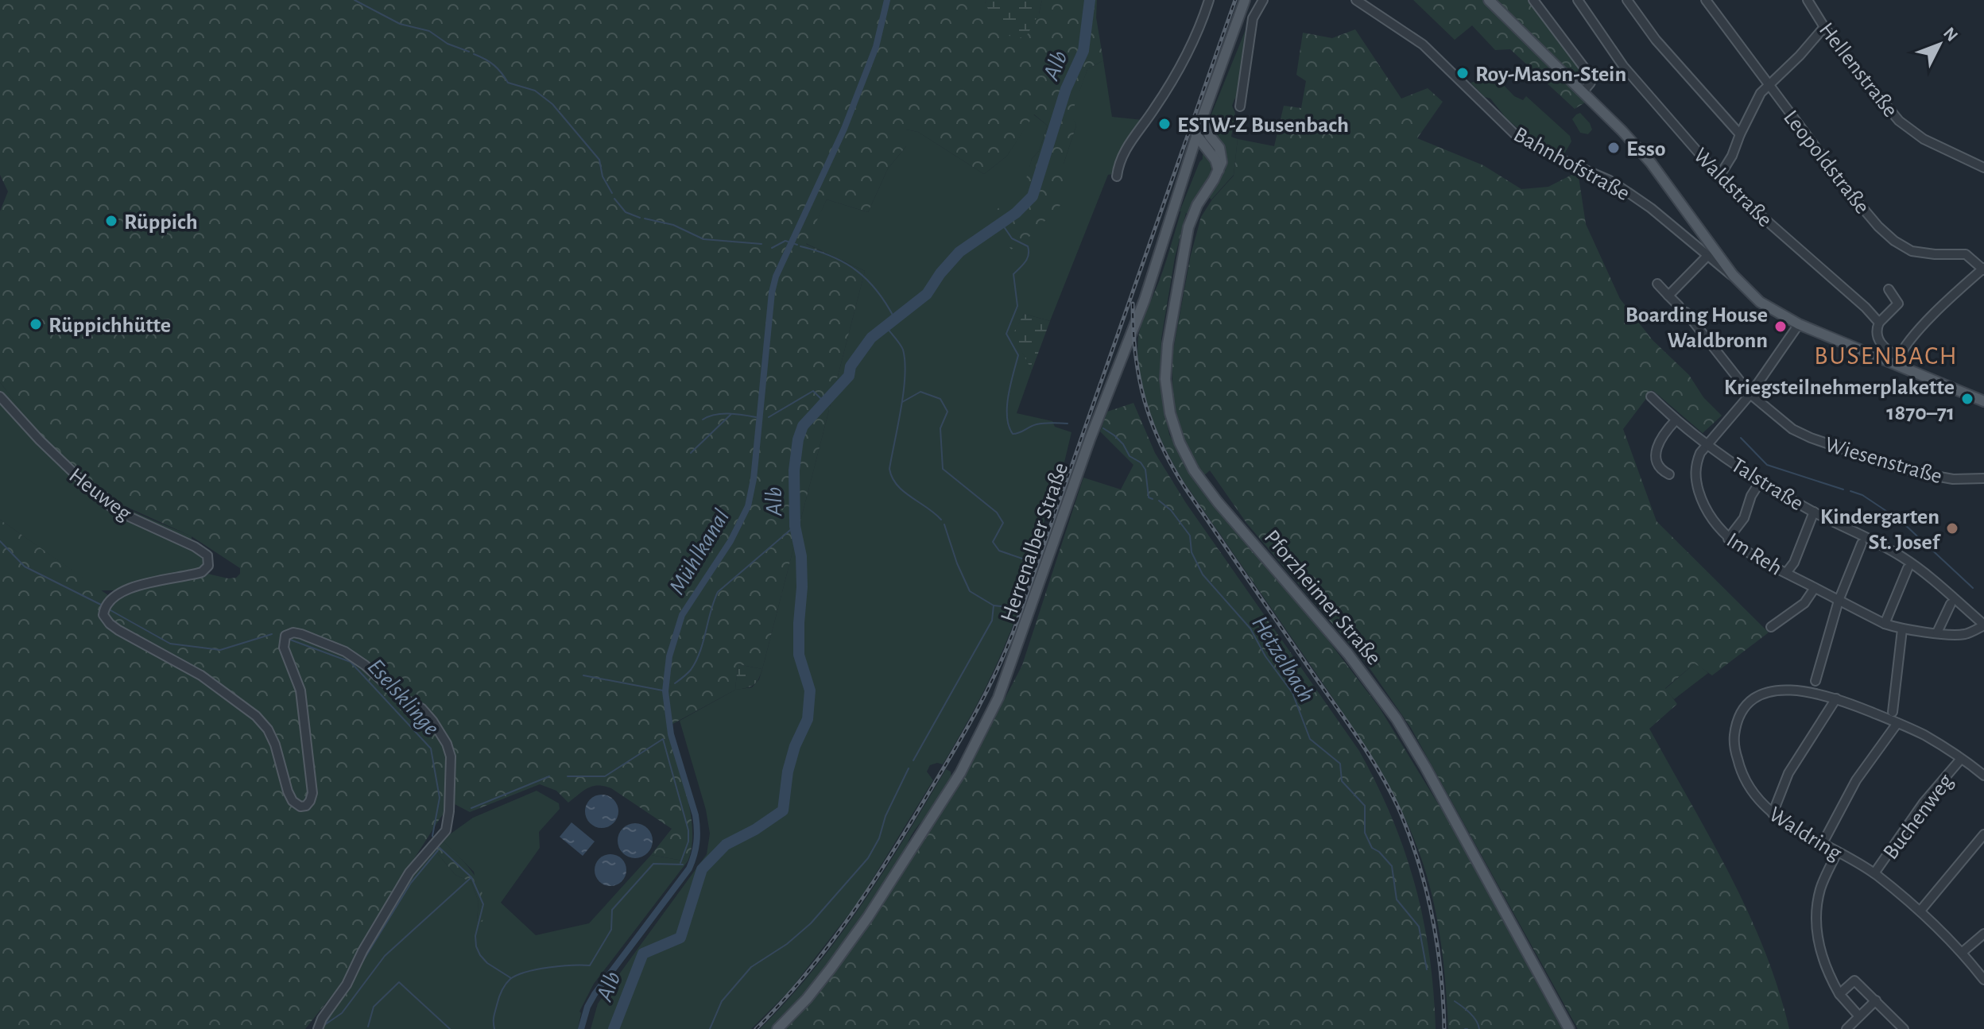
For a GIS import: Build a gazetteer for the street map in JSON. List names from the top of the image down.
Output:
{
  "streets": {
    "main road": ["Herrenalber Straße", "Pforzheimer Straße"],
    "street": [
      "Hellenstraße",
      "Leopoldstraße",
      "Bahnhofstraße",
      "Waldstraße",
      "Wiesenstraße",
      "Talstraße",
      "Heuweg",
      "Im Reh",
      "Buchenweg",
      "Waldring"
    ]
  },
  "crossings": [
    ["Wiesenstraße", "Im Reh"],
    ["Talstraße", "Im Reh"],
    ["Buchenweg", "Waldring"]
  ],
  "districts": ["BUSENBACH"],
  "water": [
    "Alb",
    "Mühlkanal",
    "Hetzelbach",
    "Eselsklinge"
  ],
  "places": [
    "Roy-Mason-Stein",
    "ESTW-Z Busenbach",
    "Esso",
    "Rüppich",
    "Rüppichhütte",
    "Boarding House Waldbronn",
    "Kriegsteilnehmerplakette 1870–71",
    "Kindergarten St. Josef"
  ],
  "north": "top right"
}
